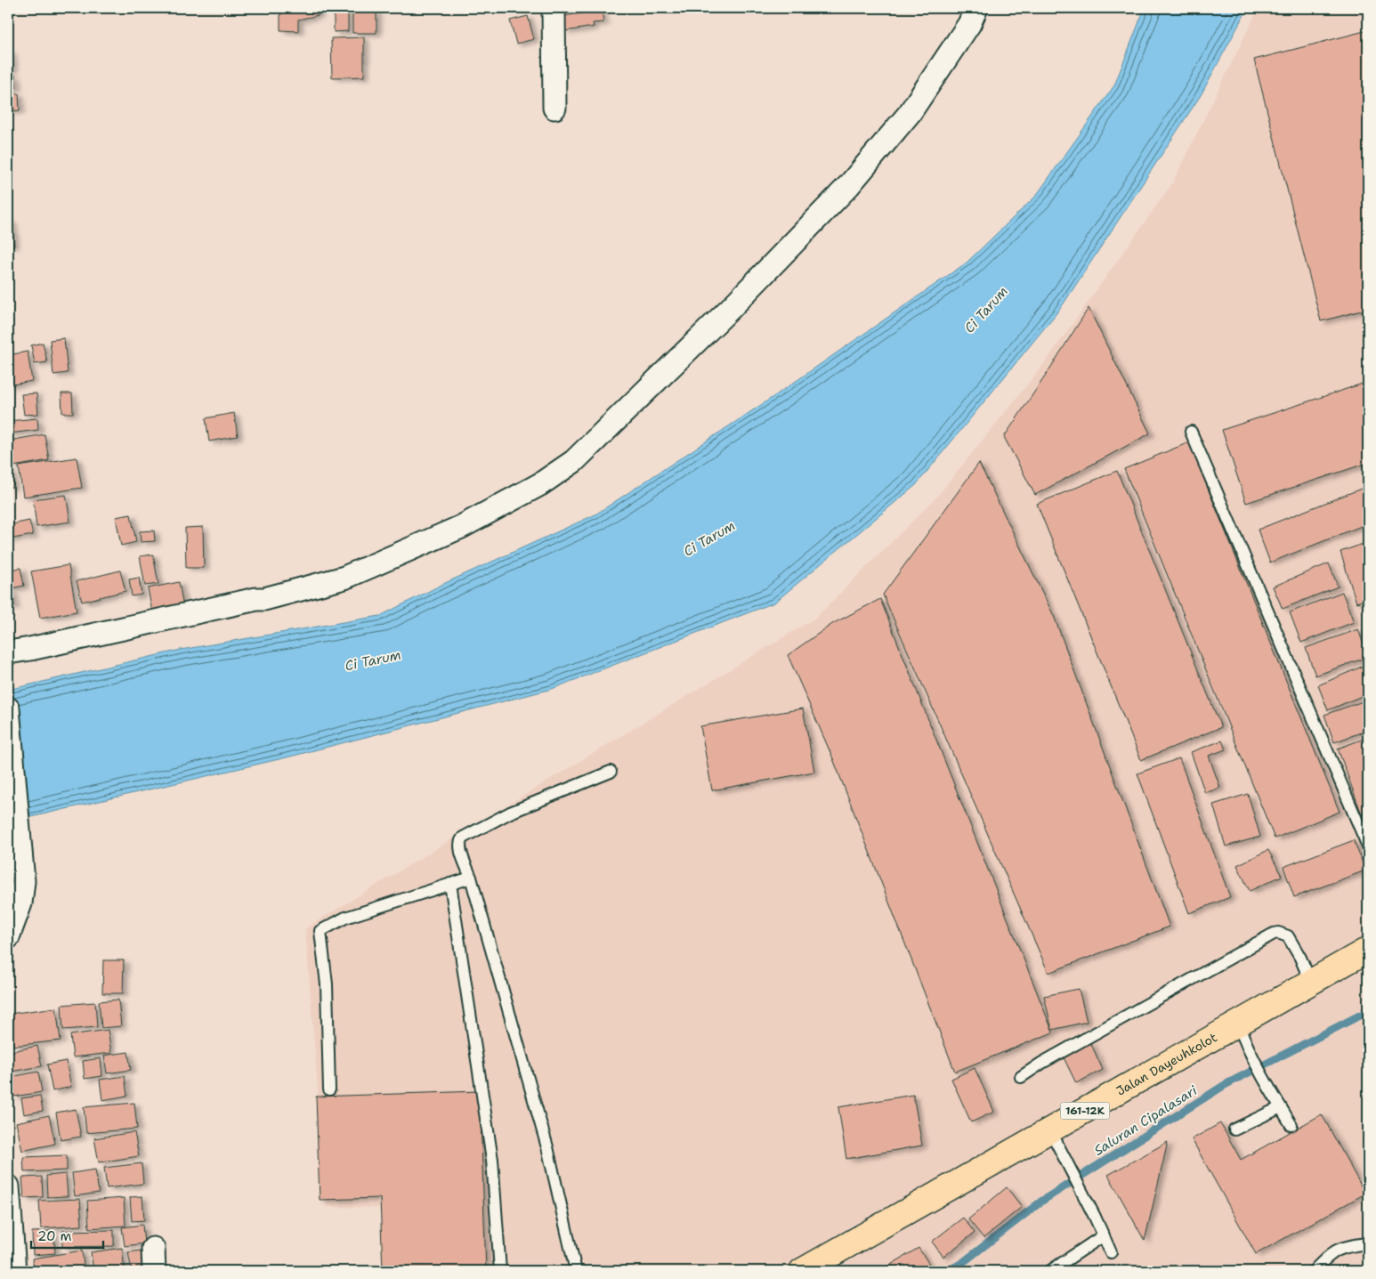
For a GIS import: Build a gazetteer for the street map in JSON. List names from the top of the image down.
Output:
{
  "streets": {
    "main road": ["Jalan Dayeuhkolot", "161-12K"]
  },
  "water": ["Ci Tarum", "Saluran Cipalasari"],
  "scale_bar": "20 m"
}
